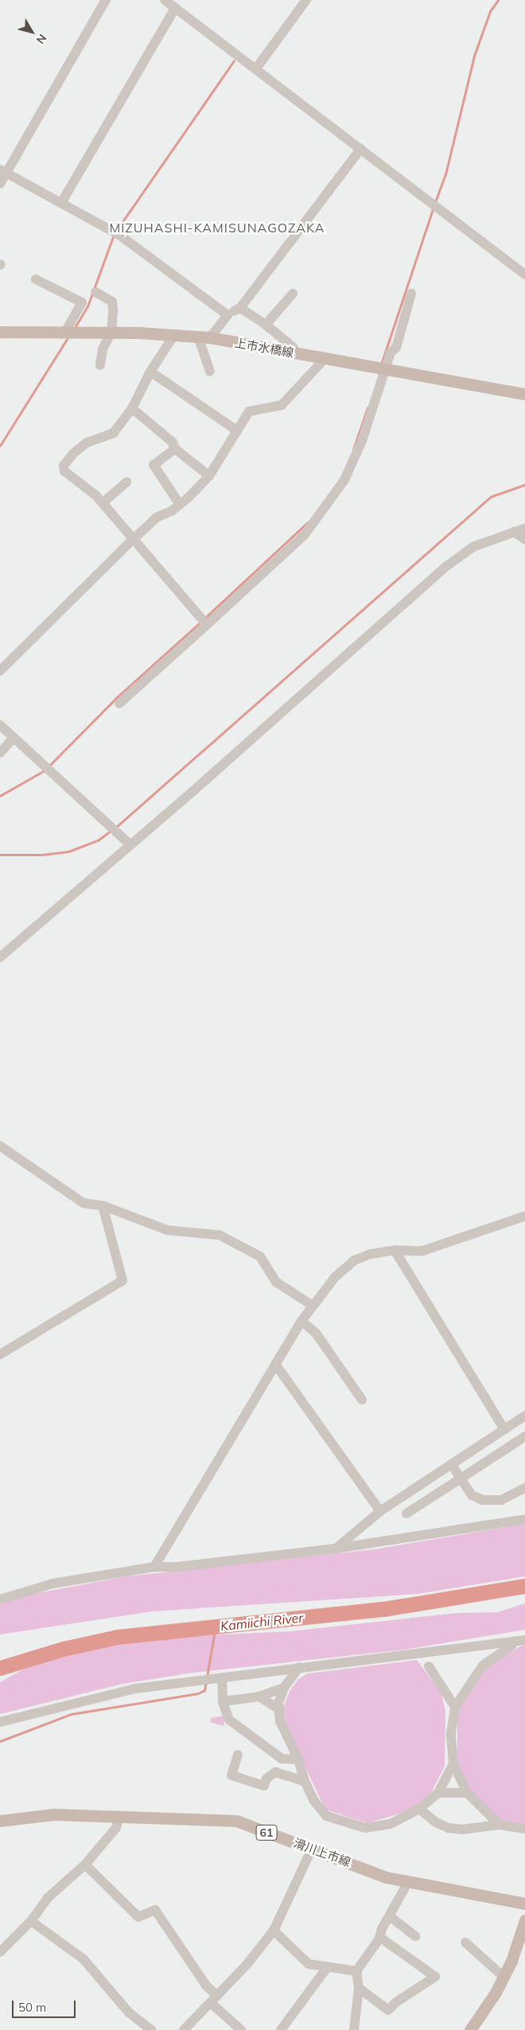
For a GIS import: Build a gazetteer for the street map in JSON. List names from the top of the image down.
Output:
{
  "streets": {
    "main road": ["上市水橋線", "61", "滑川上市線"]
  },
  "districts": ["MIZUHASHI-KAMISUNAGOZAKA"],
  "water": ["Kamiichi River"],
  "scale_bar": "50 m",
  "north": "bottom right"
}
